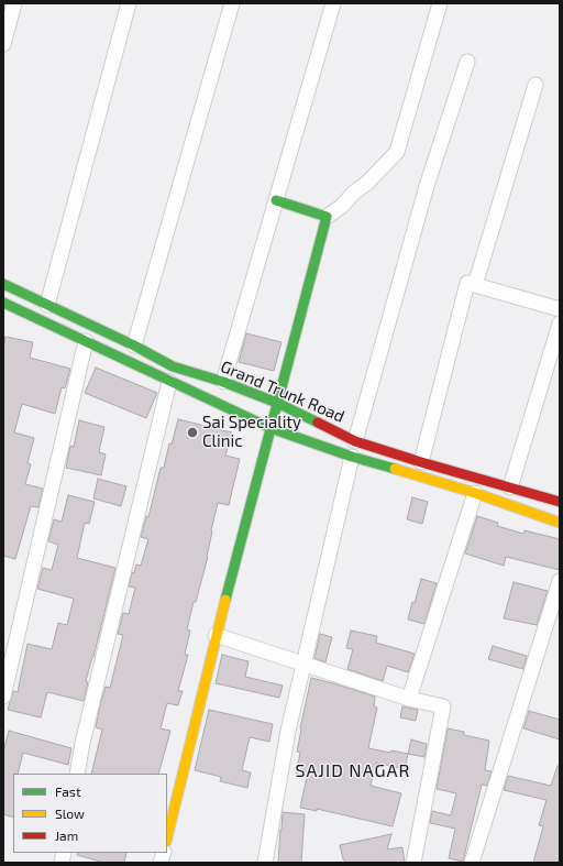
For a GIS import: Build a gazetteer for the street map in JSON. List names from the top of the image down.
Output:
{
  "streets": {
    "main road": ["Grand Trunk Road"]
  },
  "districts": ["SAJID NAGAR"],
  "places": ["Sai Speciality Clinic"],
  "legend": ["Fast", "Slow", "Jam"]
}
